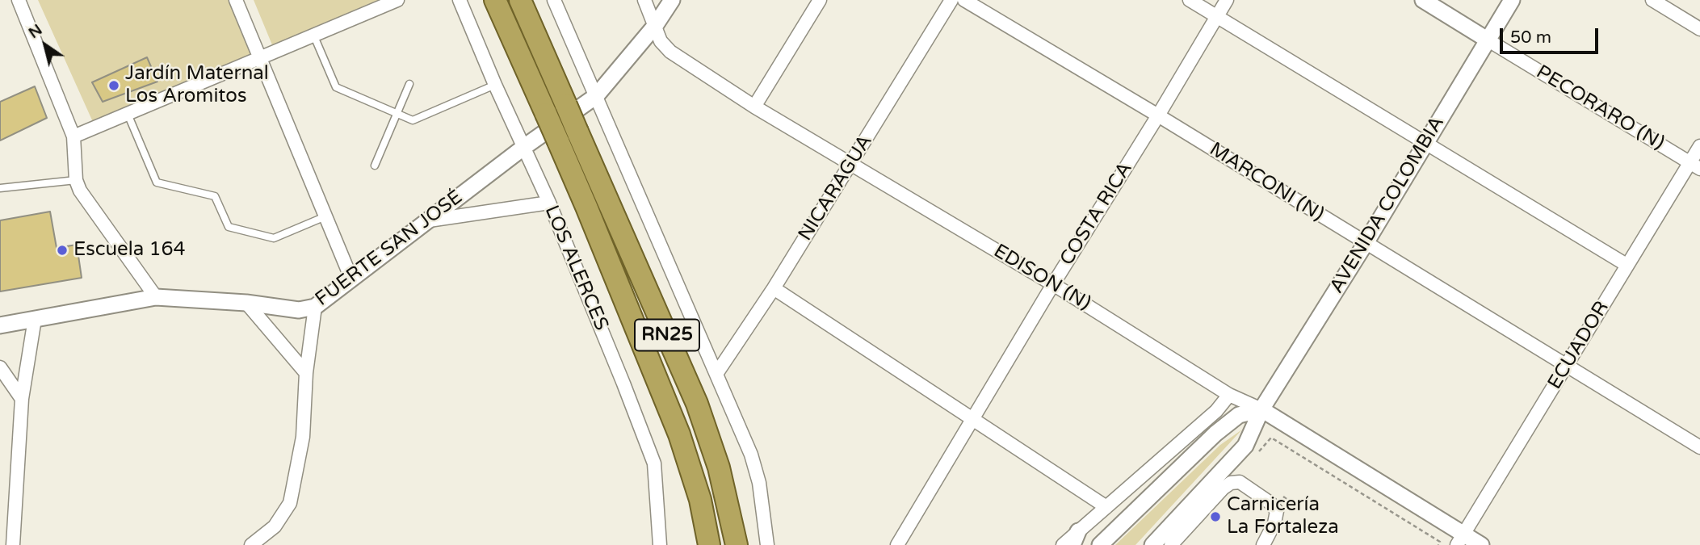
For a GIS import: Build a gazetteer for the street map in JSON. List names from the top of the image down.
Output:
{
  "streets": {
    "highway": ["RN25"],
    "street": [
      "PECORARO (N)",
      "MARCONI (N)",
      "NICARAGUA",
      "AVENIDA COLOMBIA",
      "COSTA RICA",
      "FUERTE SAN JOSÉ",
      "LOS ALERCES",
      "EDISON (N)",
      "ECUADOR"
    ]
  },
  "crossings": [
    ["PECORARO (N)", "AVENIDA COLOMBIA"],
    ["PECORARO (N)", "ECUADOR"],
    ["MARCONI (N)", "AVENIDA COLOMBIA"],
    ["MARCONI (N)", "COSTA RICA"],
    ["MARCONI (N)", "ECUADOR"],
    ["NICARAGUA", "EDISON (N)"],
    ["AVENIDA COLOMBIA", "EDISON (N)"],
    ["COSTA RICA", "EDISON (N)"],
    ["FUERTE SAN JOSÉ", "LOS ALERCES"],
    ["FUERTE SAN JOSÉ", "EDISON (N)"],
    ["EDISON (N)", "ECUADOR"]
  ],
  "places": ["Jardín Maternal Los Aromitos", "Escuela 164", "Carnicería La Fortaleza"],
  "scale_bar": "50 m",
  "north": "top left"
}
